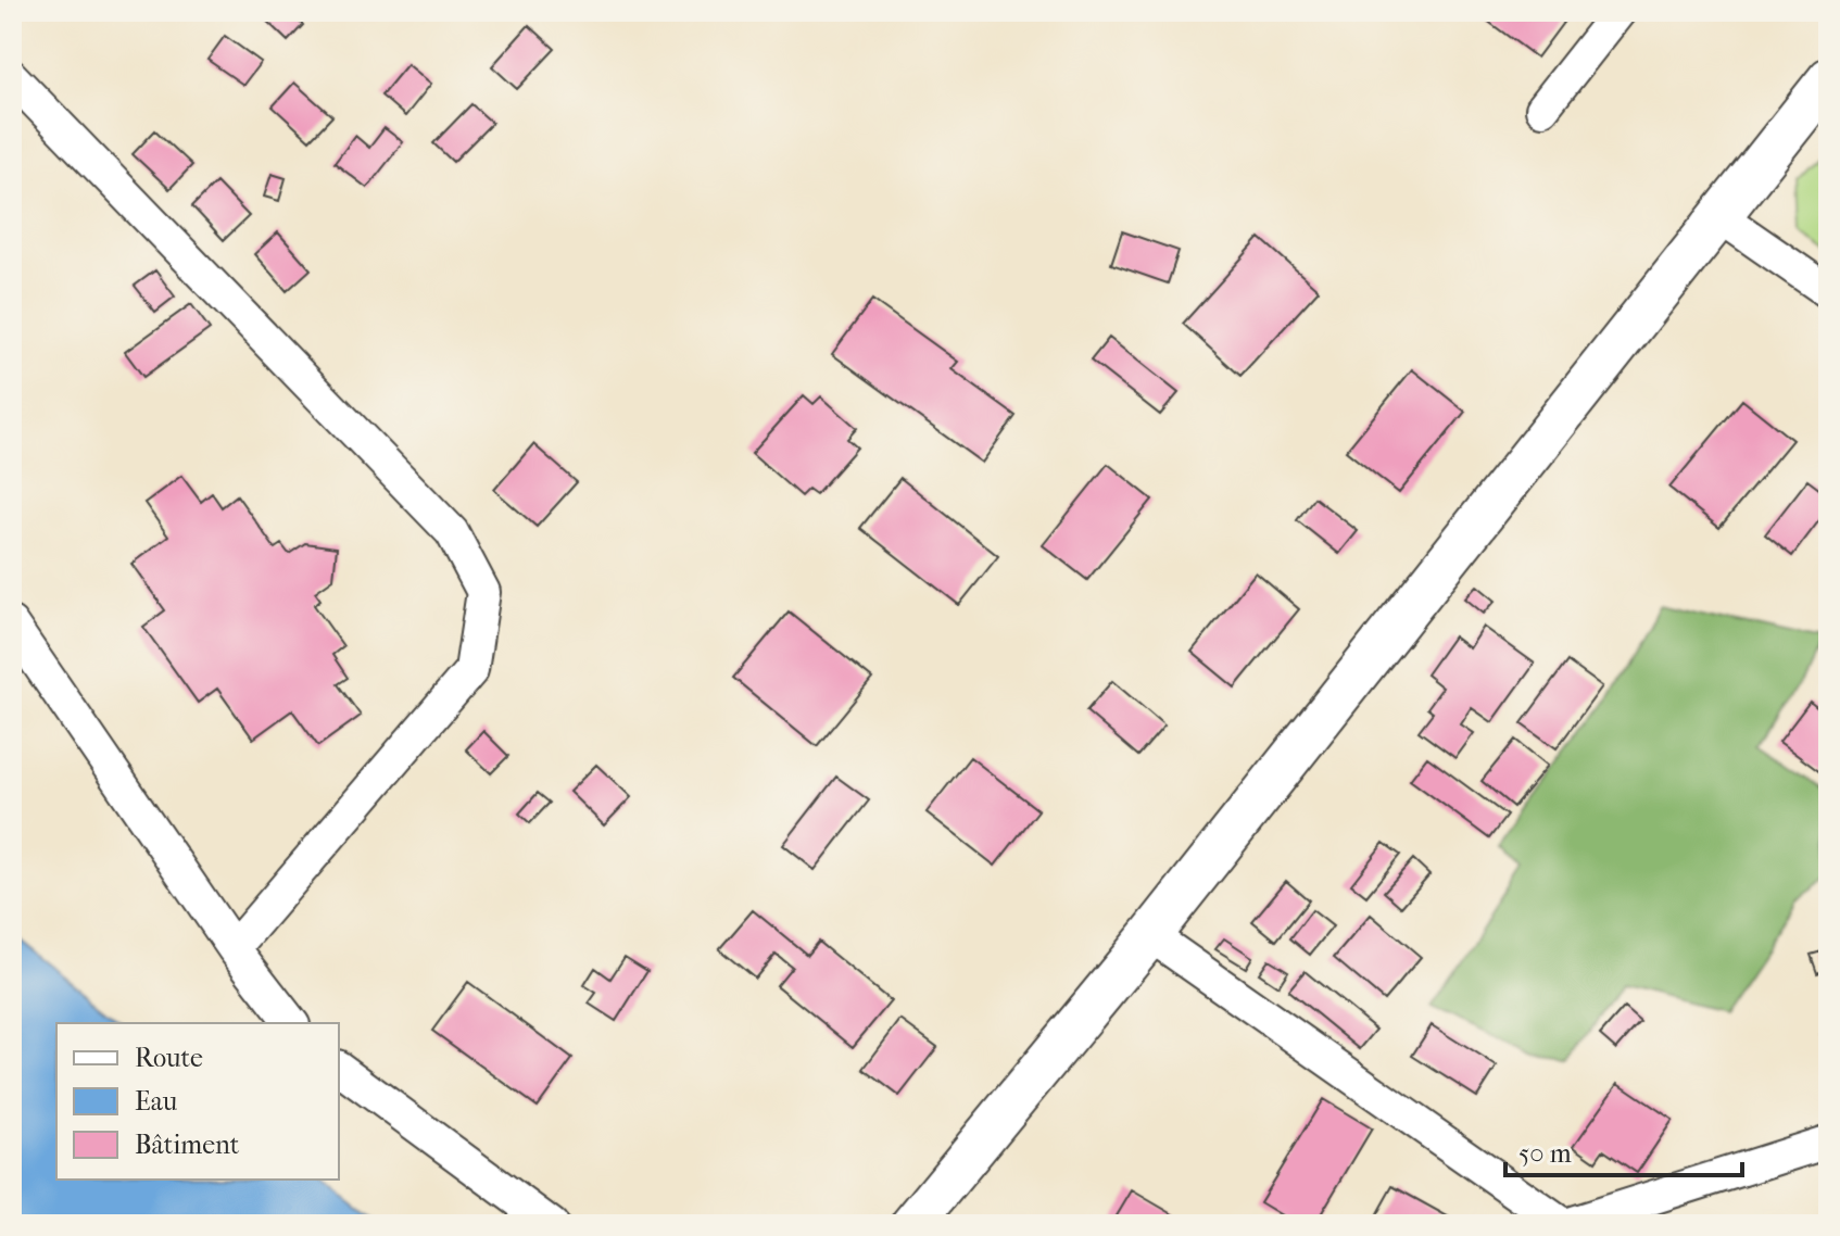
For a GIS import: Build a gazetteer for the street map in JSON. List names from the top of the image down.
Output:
{
  "legend": ["Route", "Eau", "Bâtiment"],
  "scale_bar": "50 m"
}
